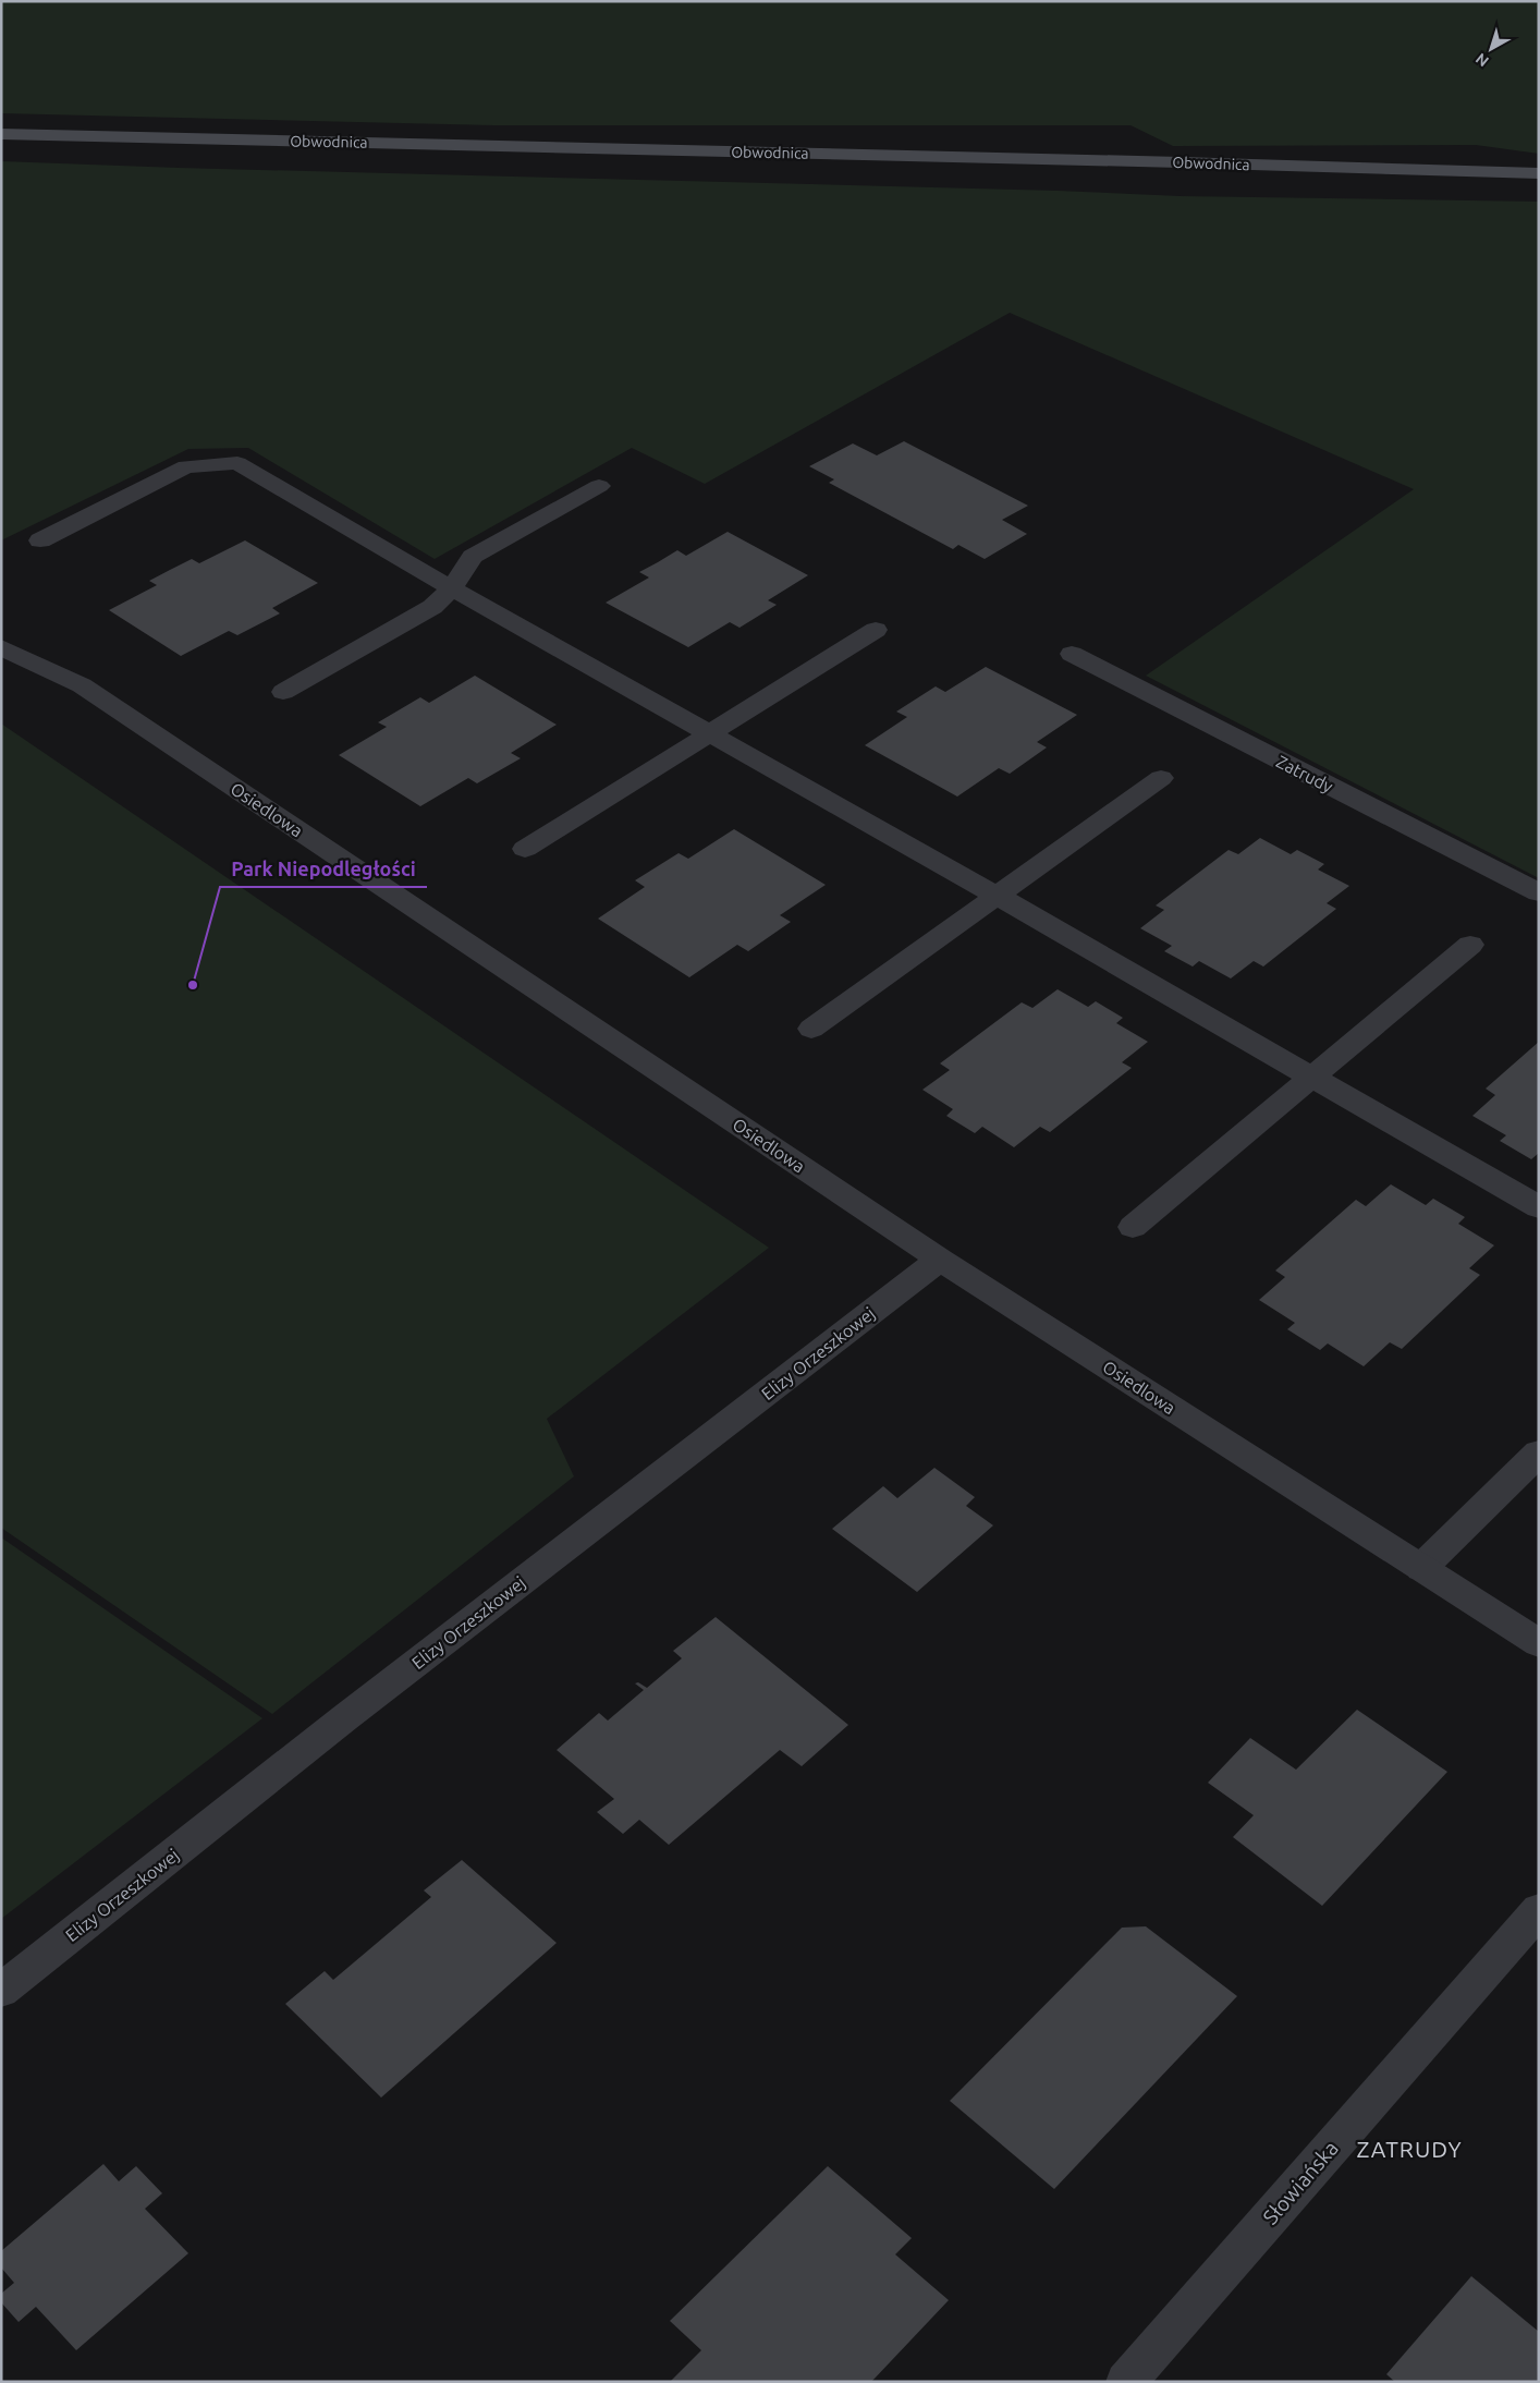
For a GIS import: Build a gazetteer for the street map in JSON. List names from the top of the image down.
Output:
{
  "streets": {
    "main road": ["Obwodnica"],
    "street": [
      "Zatrudy",
      "Osiedlowa",
      "Elizy Orzeszkowej",
      "Słowiańska"
    ]
  },
  "crossings": [
    ["Osiedlowa", "Elizy Orzeszkowej"]
  ],
  "districts": ["ZATRUDY"],
  "places": ["Park Niepodległości"],
  "north": "bottom left"
}
